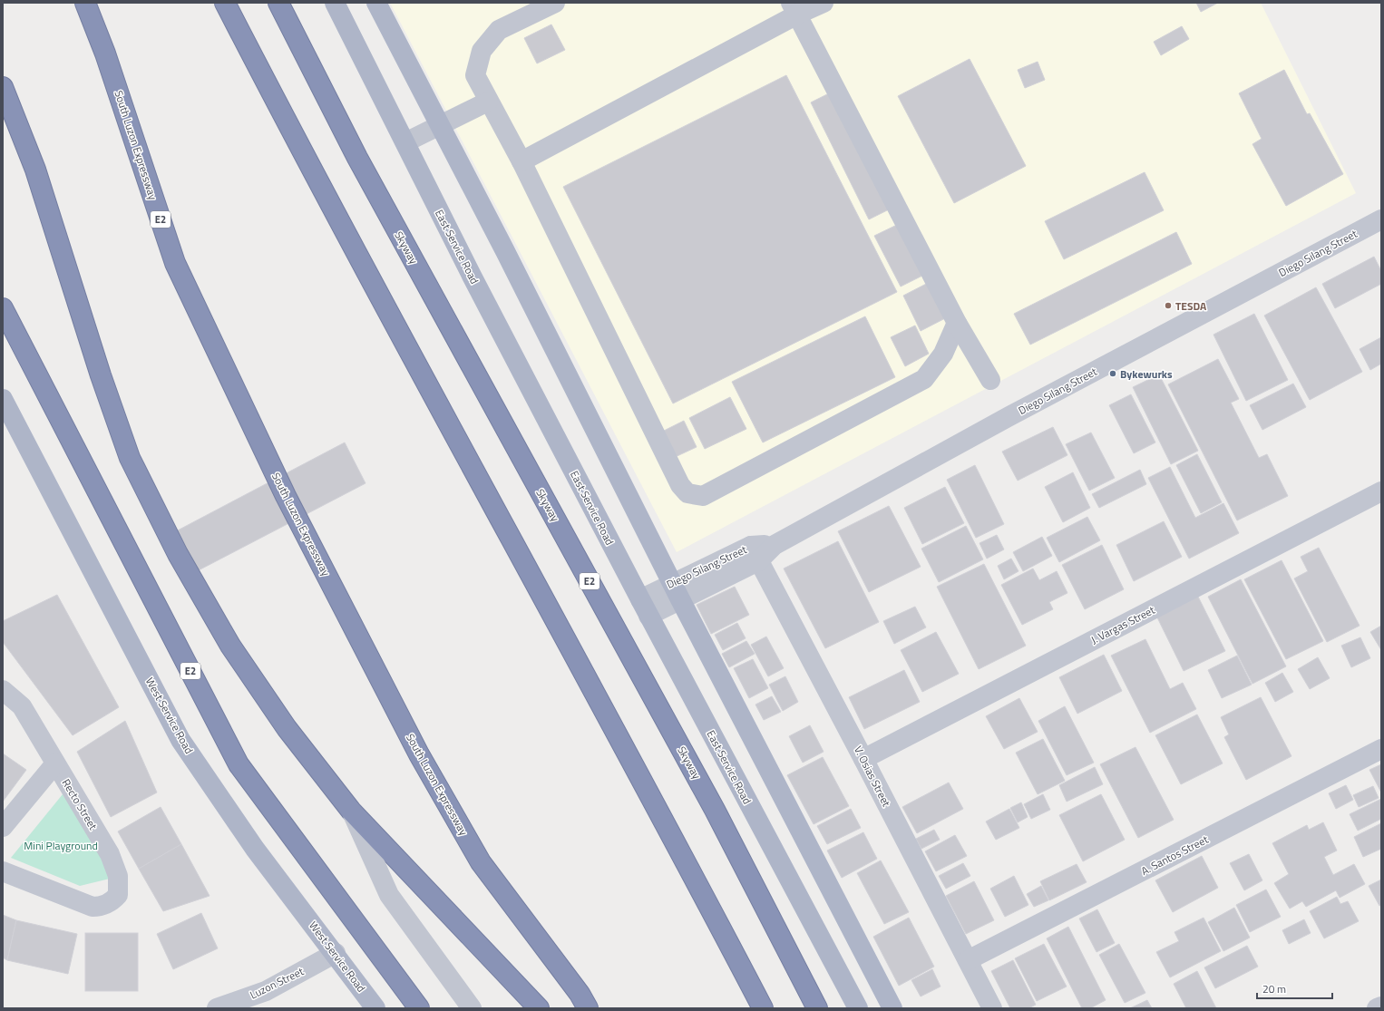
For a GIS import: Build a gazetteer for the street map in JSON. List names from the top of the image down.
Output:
{
  "streets": {
    "highway": ["South Luzon Expressway", "E2", "Skyway"],
    "main road": ["East Service Road", "West Service Road"],
    "street": [
      "Diego Silang Street",
      "J. Vargas Street",
      "V. Osias Street",
      "Recto Street",
      "A. Santos Street",
      "Luzon Street"
    ]
  },
  "crossings": [
    ["East Service Road", "Diego Silang Street"],
    ["Diego Silang Street", "V. Osias Street"],
    ["J. Vargas Street", "V. Osias Street"],
    ["West Service Road", "Luzon Street"],
    ["V. Osias Street", "A. Santos Street"]
  ],
  "parks": ["Mini Playground"],
  "places": ["TESDA", "Bykewurks"],
  "scale_bar": "20 m"
}
